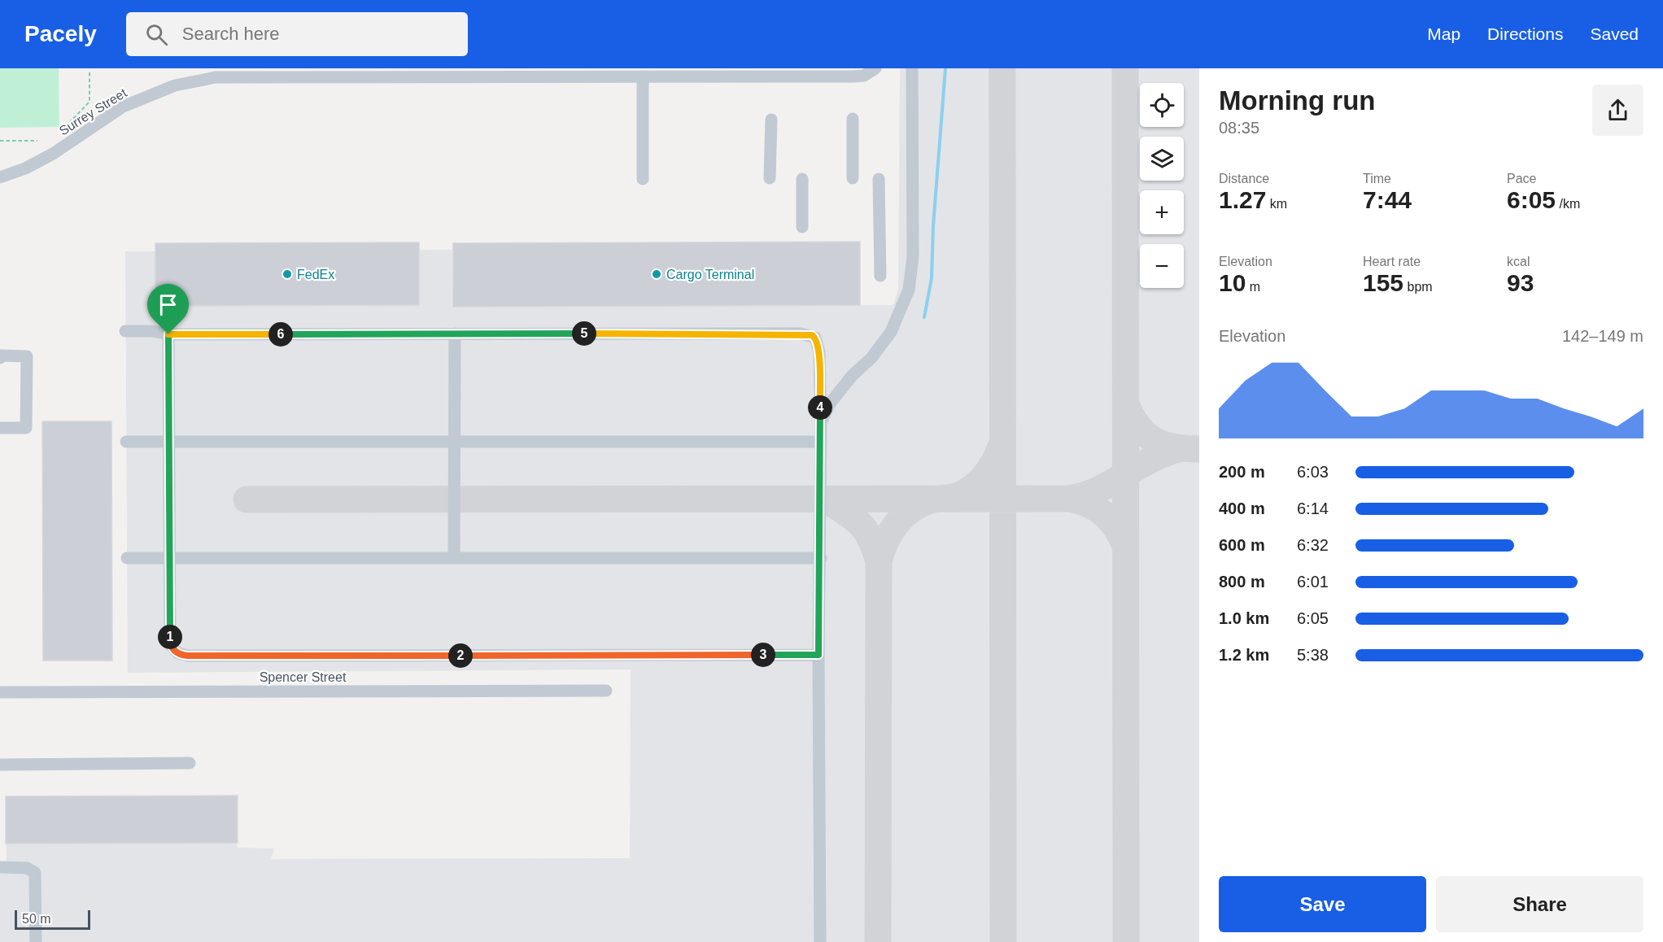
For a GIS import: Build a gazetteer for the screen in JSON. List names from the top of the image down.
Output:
{
  "streets": {
    "street": ["Surrey Street", "Spencer Street"]
  },
  "places": ["FedEx", "Cargo Terminal"],
  "scale_bar": "50 m",
  "page": {
    "header": "Pacely",
    "search": "Search here",
    "nav": ["Map", "Directions", "Saved"],
    "heading": ["Morning run", "08:35"],
    "map_buttons": ["+", "−"],
    "stats": [
      ["Distance", "1.27 km"],
      ["Time", "7:44"],
      ["Pace", "6:05 /km"],
      ["Elevation", "10 m"],
      ["Heart rate", "155 bpm"],
      ["kcal", "93"]
    ],
    "chart": ["Elevation", "142–149 m"],
    "pins": [
      "5",
      "6",
      "4",
      "1",
      "3",
      "2"
    ],
    "list": [
      {
        "name": "200 m",
        "note": "6:03"
      },
      {
        "name": "400 m",
        "note": "6:14"
      },
      {
        "name": "600 m",
        "note": "6:32"
      },
      {
        "name": "800 m",
        "note": "6:01"
      },
      {
        "name": "1.0 km",
        "note": "6:05"
      },
      {
        "name": "1.2 km",
        "note": "5:38"
      }
    ],
    "buttons": ["Save", "Share"],
    "scale": "50 m"
  }
}
